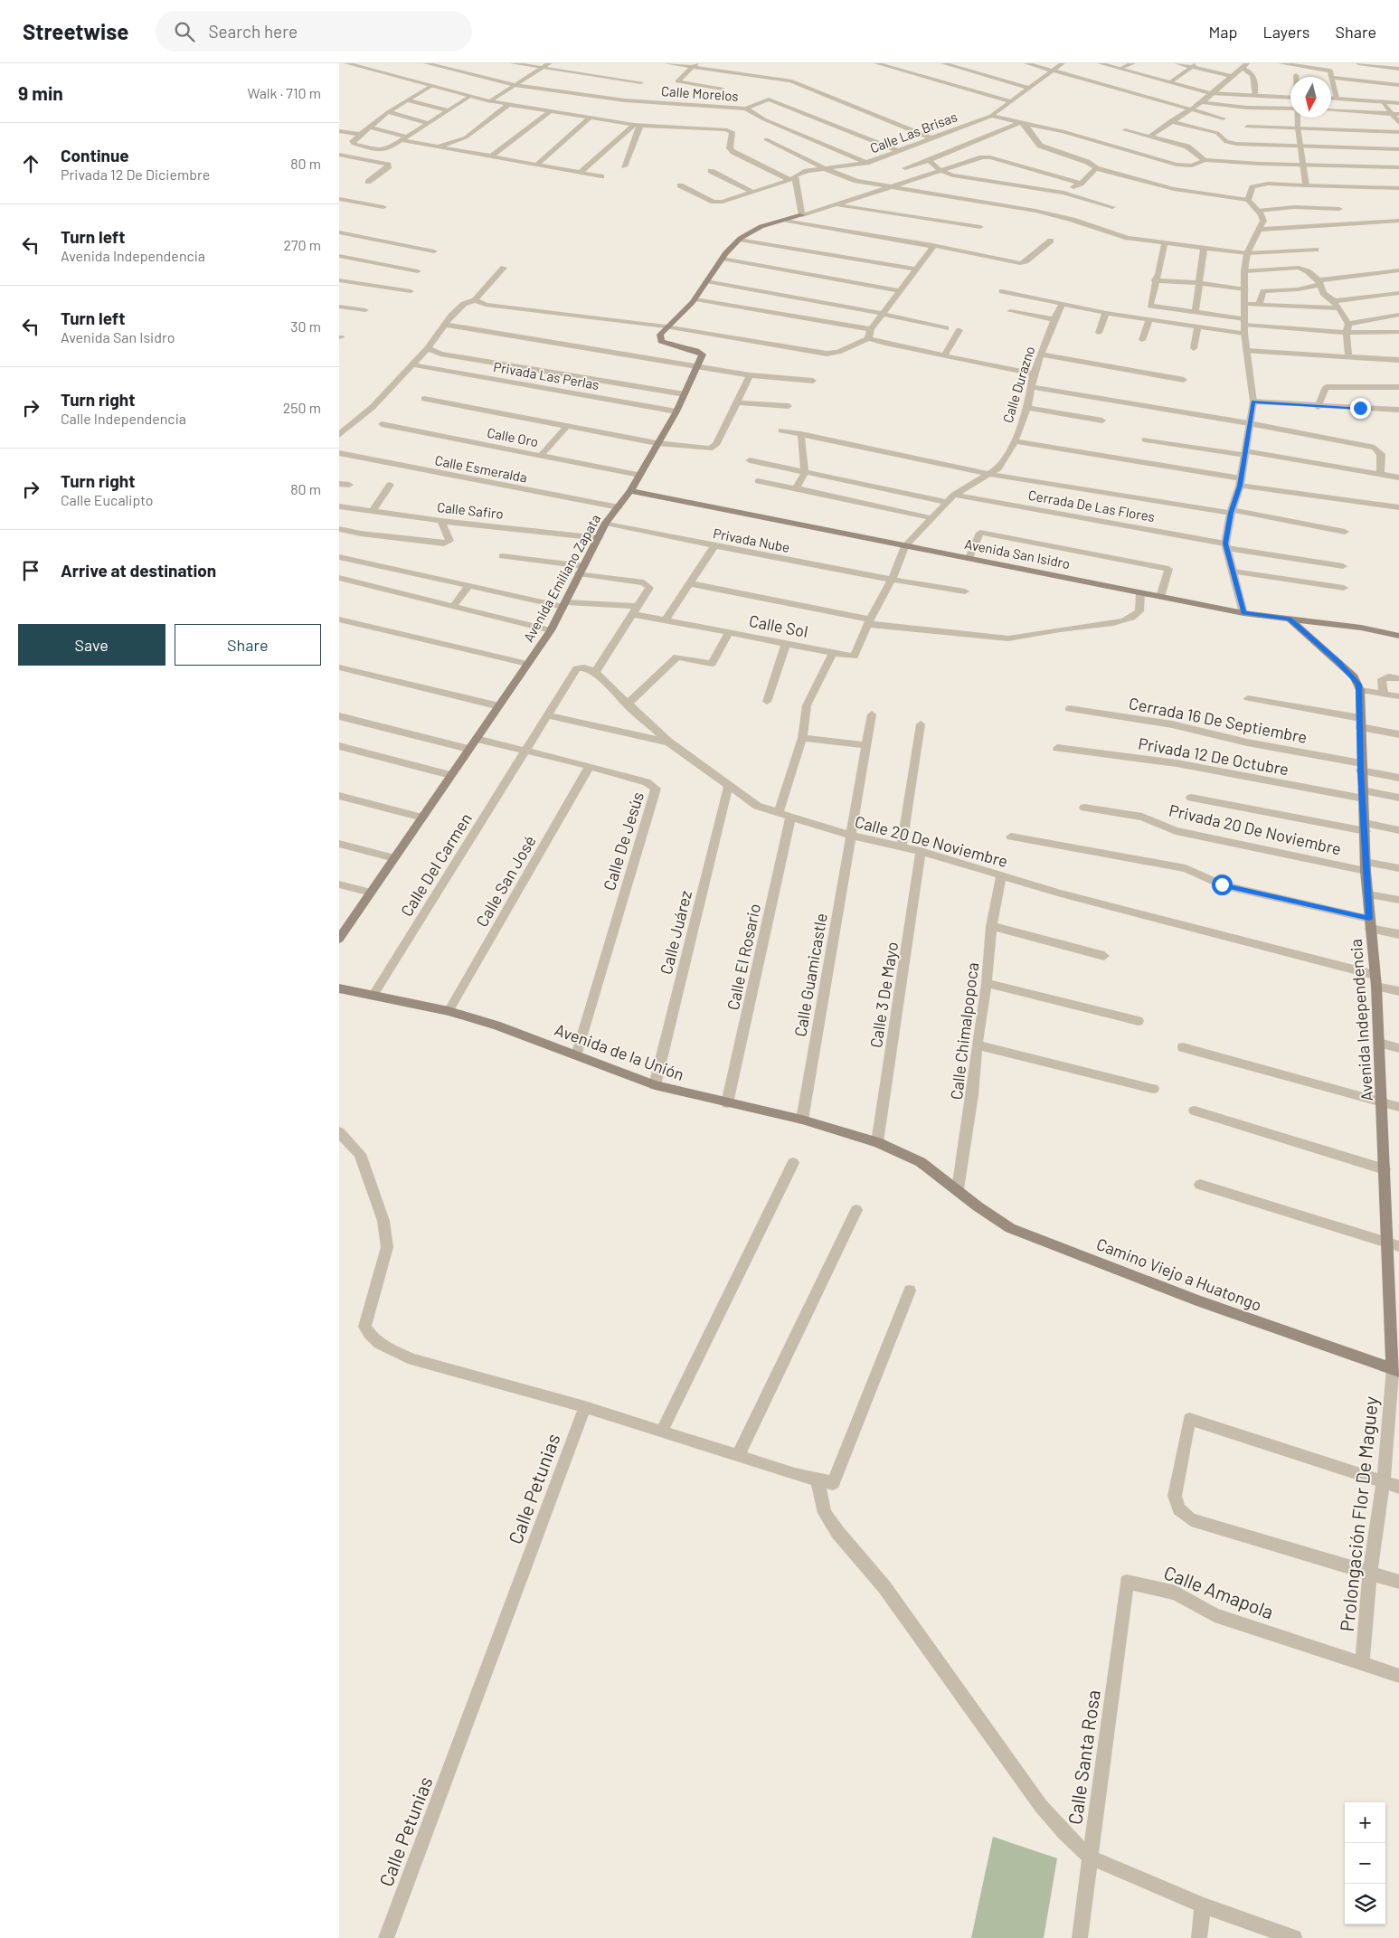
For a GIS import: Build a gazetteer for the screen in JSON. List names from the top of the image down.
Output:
{
  "streets": {
    "main road": [
      "Avenida San Isidro",
      "Avenida Emiliano Zapata",
      "Avenida Independencia",
      "Avenida de la Unión",
      "Camino Viejo a Huatongo"
    ],
    "street": [
      "Calle Morelos",
      "Calle Las Brisas",
      "Privada Las Perlas",
      "Calle Durazno",
      "Calle Oro",
      "Calle Esmeralda",
      "Cerrada De Las Flores",
      "Calle Safiro",
      "Privada Nube",
      "Calle Sol",
      "Cerrada 16 De Septiembre",
      "Privada 12 De Octubre",
      "Privada 20 De Noviembre",
      "Calle De Jesús",
      "Calle 20 De Noviembre",
      "Calle Del Carmen",
      "Calle San José",
      "Calle Juárez",
      "Calle El Rosario",
      "Calle Guamicastle",
      "Calle 3 De Mayo",
      "Calle Chimalpopoca",
      "Calle Petunias",
      "Prolongación Flor De Maguey",
      "Calle Amapola",
      "Calle Santa Rosa"
    ]
  },
  "crossings": [
    ["Calle Morelos", "Calle Las Brisas"],
    ["Privada Las Perlas", "Avenida Emiliano Zapata"],
    ["Calle Durazno", "Cerrada De Las Flores"],
    ["Calle Durazno", "Privada Nube"],
    ["Calle Durazno", "Avenida San Isidro"],
    ["Calle Durazno", "Calle Sol"],
    ["Calle Oro", "Avenida Emiliano Zapata"],
    ["Calle Esmeralda", "Avenida Emiliano Zapata"],
    ["Calle Safiro", "Avenida Emiliano Zapata"],
    ["Privada Nube", "Avenida Emiliano Zapata"],
    ["Avenida San Isidro", "Avenida Emiliano Zapata"],
    ["Avenida Emiliano Zapata", "Calle De Jesús"],
    ["Calle Sol", "Calle 20 De Noviembre"],
    ["Cerrada 16 De Septiembre", "Avenida Independencia"],
    ["Privada 12 De Octubre", "Avenida Independencia"],
    ["Privada 20 De Noviembre", "Avenida Independencia"],
    ["Calle De Jesús", "Calle Del Carmen"],
    ["Calle De Jesús", "Calle San José"],
    ["Calle De Jesús", "Avenida de la Unión"],
    ["Calle 20 De Noviembre", "Calle Juárez"],
    ["Calle 20 De Noviembre", "Calle El Rosario"],
    ["Calle 20 De Noviembre", "Calle Guamicastle"],
    ["Calle 20 De Noviembre", "Calle 3 De Mayo"],
    ["Calle 20 De Noviembre", "Avenida Independencia"],
    ["Calle 20 De Noviembre", "Calle Chimalpopoca"],
    ["Calle Del Carmen", "Avenida de la Unión"],
    ["Calle San José", "Avenida de la Unión"],
    ["Calle Juárez", "Avenida de la Unión"],
    ["Calle El Rosario", "Avenida de la Unión"],
    ["Calle Guamicastle", "Avenida de la Unión"],
    ["Calle 3 De Mayo", "Avenida de la Unión"],
    ["Avenida Independencia", "Camino Viejo a Huatongo"],
    ["Avenida Independencia", "Prolongación Flor De Maguey"],
    ["Calle Chimalpopoca", "Avenida de la Unión"],
    ["Calle Chimalpopoca", "Camino Viejo a Huatongo"],
    ["Avenida de la Unión", "Camino Viejo a Huatongo"],
    ["Camino Viejo a Huatongo", "Prolongación Flor De Maguey"],
    ["Prolongación Flor De Maguey", "Calle Amapola"],
    ["Calle Amapola", "Calle Santa Rosa"]
  ],
  "north": "bottom",
  "page": {
    "header": "Streetwise",
    "search": "Search here",
    "nav": ["Map", "Layers", "Share"],
    "heading": ["9 min", "Walk · 710 m"],
    "list": [
      ["Continue", "Privada 12 De Diciembre", "80 m"],
      ["Turn left", "Avenida Independencia", "270 m"],
      ["Turn left", "Avenida San Isidro", "30 m"],
      ["Turn right", "Calle Independencia", "250 m"],
      ["Turn right", "Calle Eucalipto", "80 m"],
      "Arrive at destination"
    ],
    "buttons": ["Save", "Share"],
    "map_buttons": ["+", "−"]
  }
}
